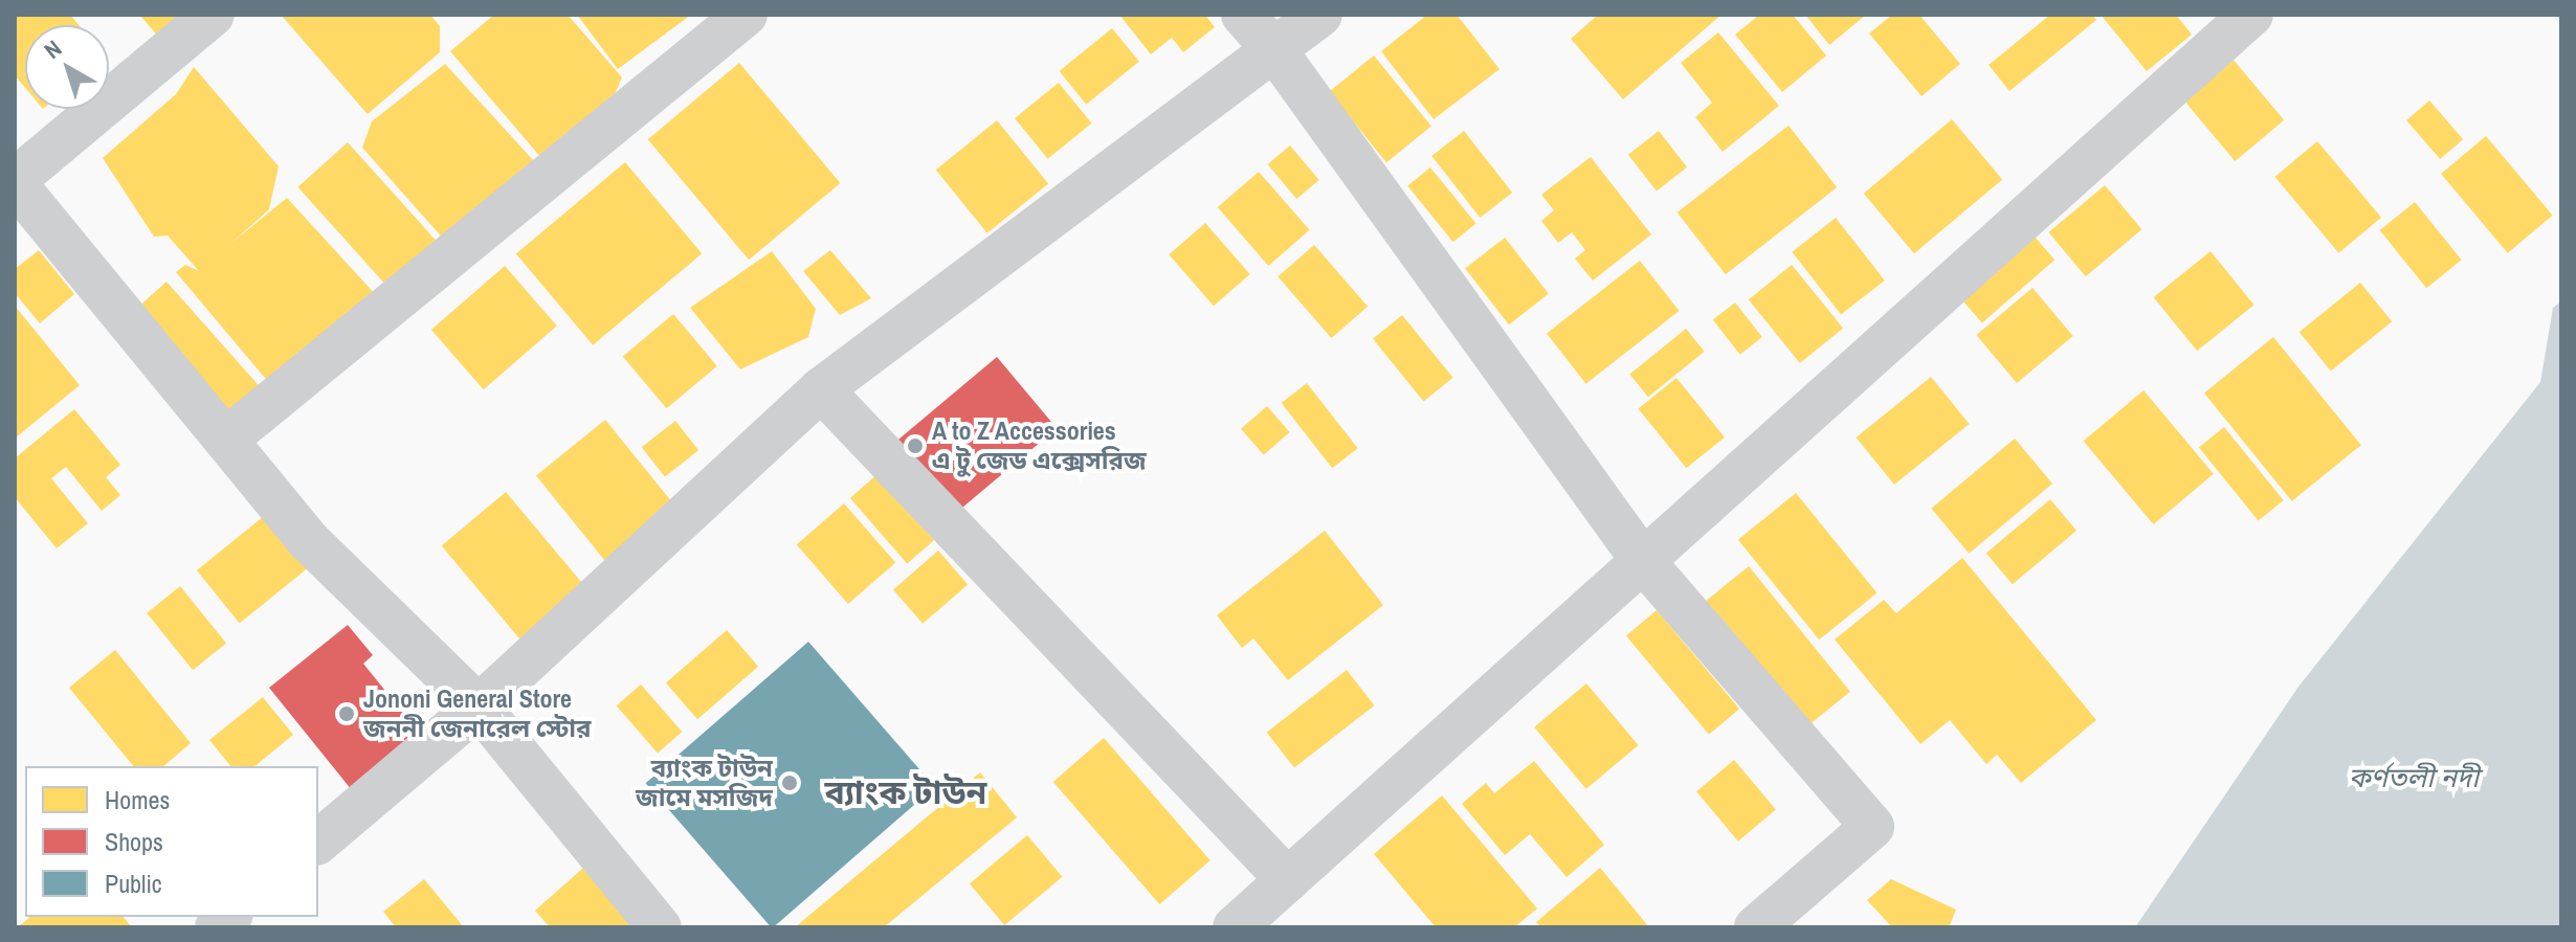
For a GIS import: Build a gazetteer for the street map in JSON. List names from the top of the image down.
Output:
{
  "districts": ["ব্যাংক টাউন"],
  "water": ["কর্ণতলী নদী"],
  "places": ["A to Z Accessories এ টু জেড এক্সেসরিজ", "Jononi General Store জননী জেনারেল স্টোর", "ব্যাংক টাউন জামে মসজিদ"],
  "legend": ["Homes", "Shops", "Public"],
  "north": "top left"
}
